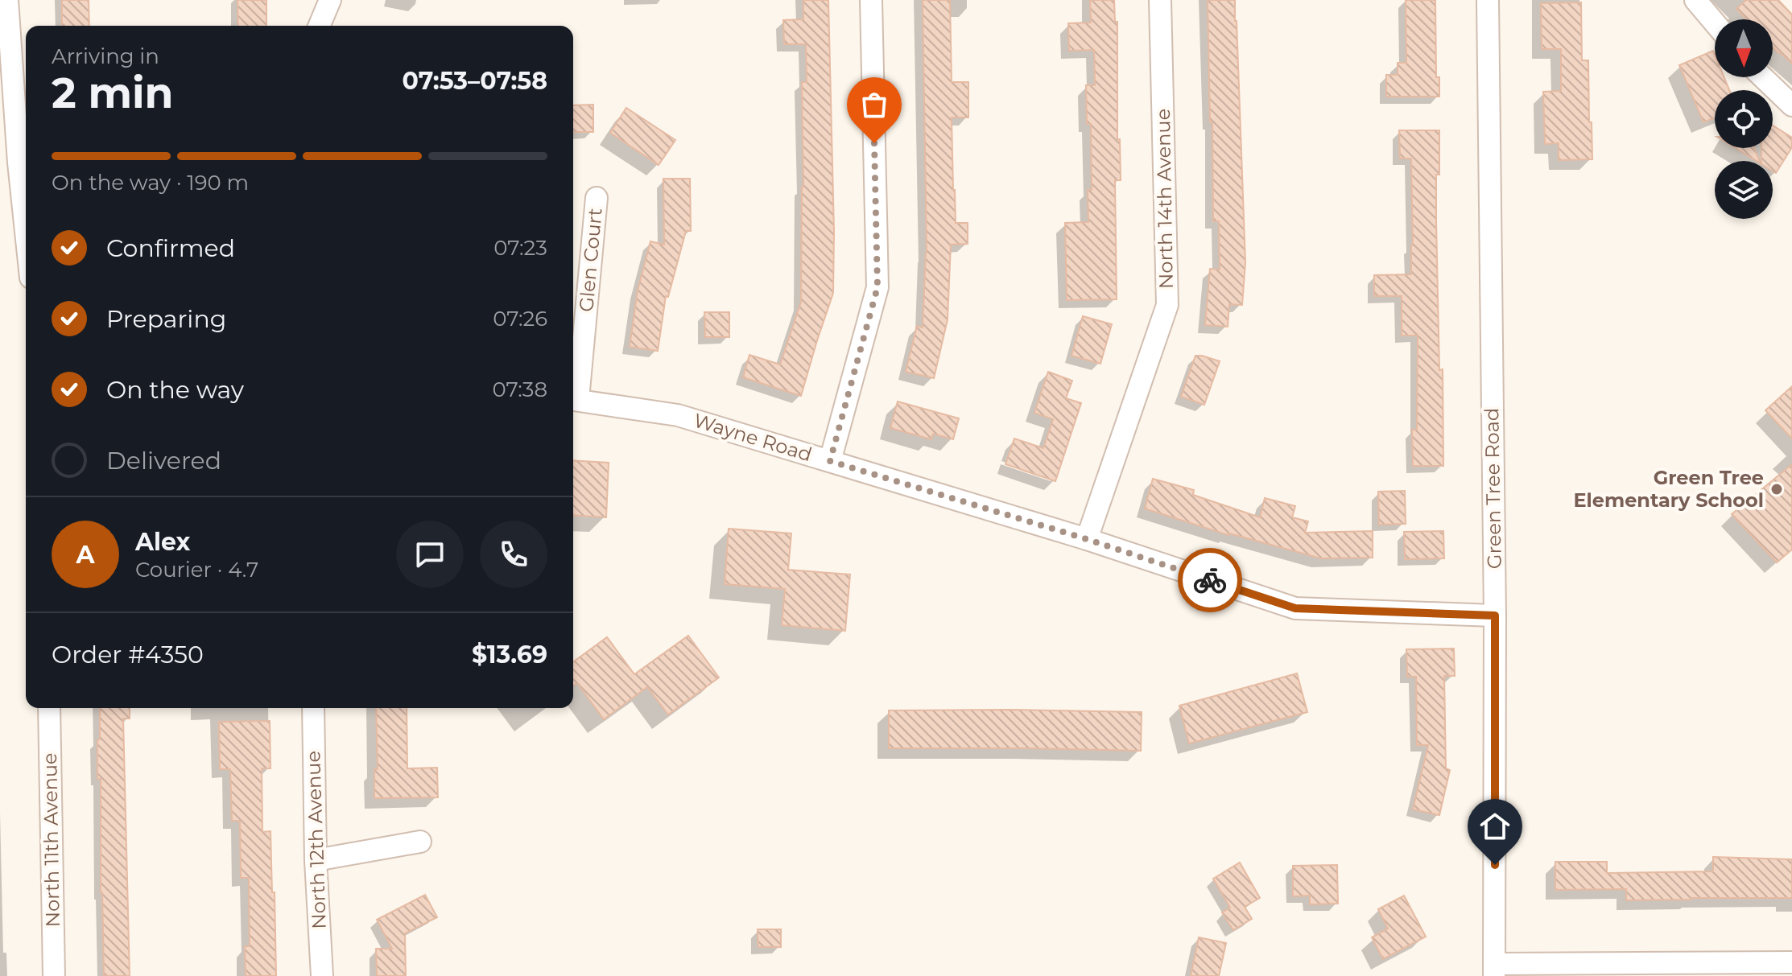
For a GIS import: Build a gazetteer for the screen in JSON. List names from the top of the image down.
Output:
{
  "streets": {
    "street": [
      "North 14th Avenue",
      "Glen Court",
      "Wayne Road",
      "Green Tree Road",
      "North 11th Avenue",
      "North 12th Avenue"
    ]
  },
  "crossings": [
    ["North 14th Avenue", "Wayne Road"],
    ["Glen Court", "Wayne Road"],
    ["Wayne Road", "Green Tree Road"]
  ],
  "places": ["Green Tree Elementary School"],
  "north": "bottom",
  "page": {
    "heading": ["2 min", "Arriving in", "07:53–07:58"],
    "panel": [
      "Alex",
      "Courier · 4.7",
      "Order #4350",
      "$13.69"
    ],
    "bar": "On the way · 190 m",
    "list": [
      ["Confirmed", "07:23"],
      ["Preparing", "07:26"],
      ["On the way", "07:38"],
      "Delivered"
    ],
    "round": "A"
  }
}
